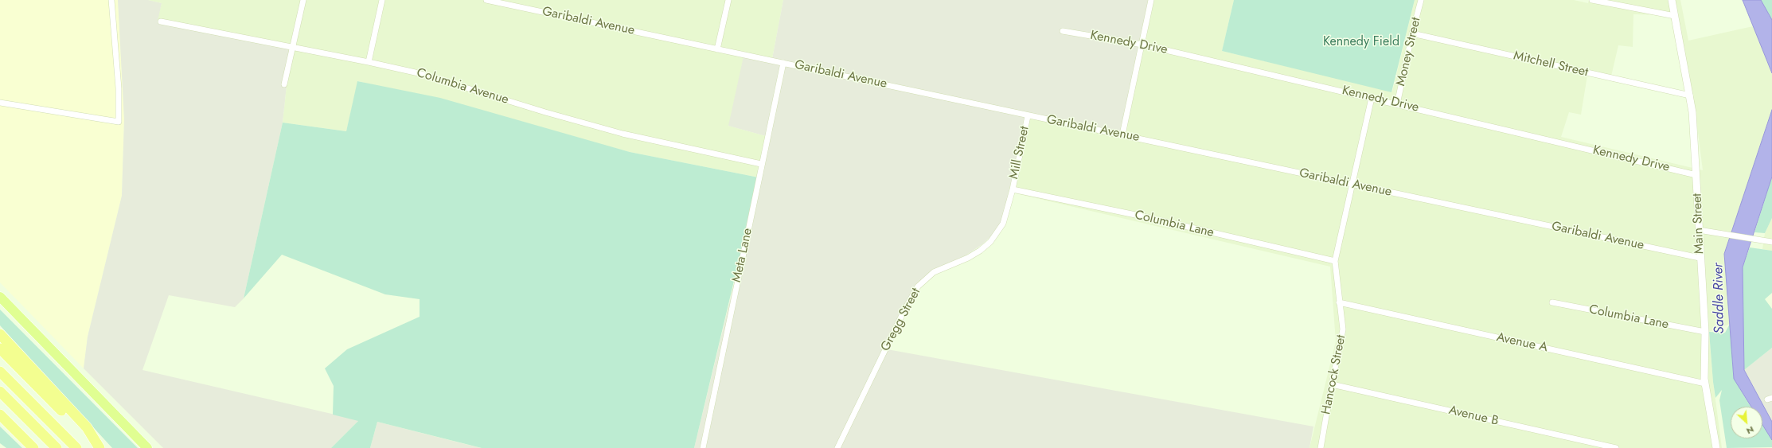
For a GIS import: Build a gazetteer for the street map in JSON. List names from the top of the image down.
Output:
{
  "streets": {
    "street": [
      "Garibaldi Avenue",
      "Kennedy Drive",
      "Money Street",
      "Mitchell Street",
      "Columbia Avenue",
      "Mill Street",
      "Main Street",
      "Columbia Lane",
      "Meta Lane",
      "Gregg Street",
      "Avenue A",
      "Hancock Street",
      "Avenue B"
    ]
  },
  "crossings": [
    ["Garibaldi Avenue", "Mill Street"],
    ["Garibaldi Avenue", "Main Street"],
    ["Garibaldi Avenue", "Meta Lane"],
    ["Garibaldi Avenue", "Hancock Street"],
    ["Kennedy Drive", "Money Street"],
    ["Kennedy Drive", "Main Street"],
    ["Kennedy Drive", "Hancock Street"],
    ["Money Street", "Mitchell Street"],
    ["Mitchell Street", "Main Street"],
    ["Columbia Avenue", "Meta Lane"],
    ["Mill Street", "Columbia Lane"],
    ["Mill Street", "Gregg Street"],
    ["Main Street", "Columbia Lane"],
    ["Main Street", "Avenue A"],
    ["Columbia Lane", "Gregg Street"],
    ["Columbia Lane", "Hancock Street"],
    ["Avenue A", "Hancock Street"],
    ["Hancock Street", "Avenue B"]
  ],
  "water": ["Saddle River"],
  "parks": ["Kennedy Field"],
  "north": "bottom right"
}
